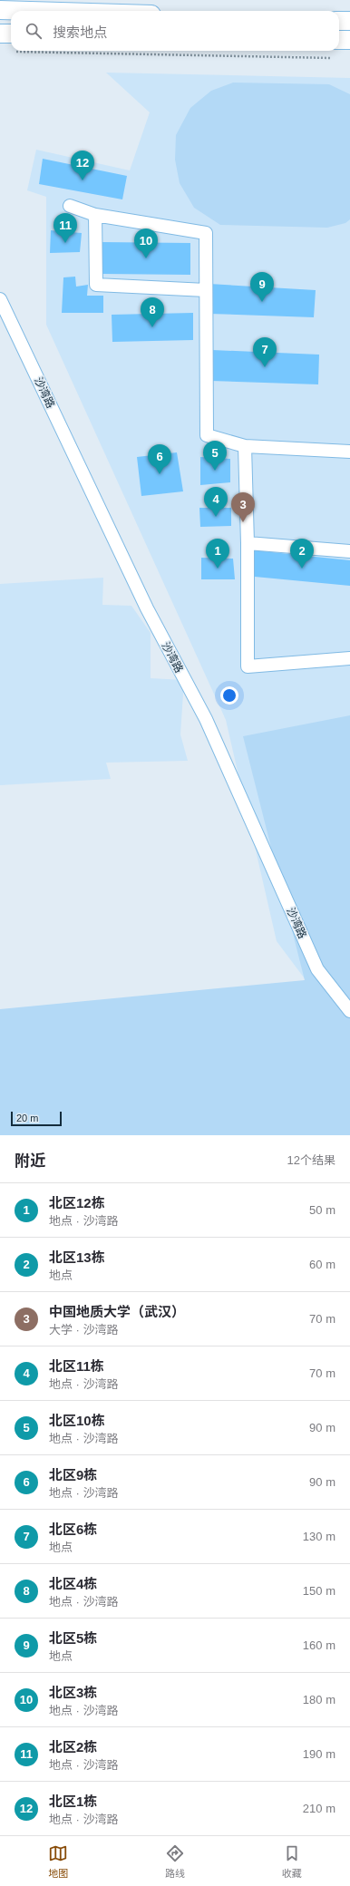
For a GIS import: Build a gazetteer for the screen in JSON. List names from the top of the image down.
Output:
{
  "streets": {
    "street": ["沙湾路"]
  },
  "scale_bar": "20 m",
  "page": {
    "search": "搜索地点",
    "pins": [
      "12",
      "11",
      "10",
      "9",
      "8",
      "7",
      "5",
      "6",
      "4",
      "3",
      "1",
      "2"
    ],
    "scale": "20 m",
    "heading": ["附近", "12个结果"],
    "list": [
      {
        "mark": "1",
        "name": "北区12栋",
        "note": "地点 · 沙湾路",
        "value": "50 m"
      },
      {
        "mark": "2",
        "name": "北区13栋",
        "note": "地点",
        "value": "60 m"
      },
      {
        "mark": "3",
        "name": "中国地质大学（武汉）",
        "note": "大学 · 沙湾路",
        "value": "70 m"
      },
      {
        "mark": "4",
        "name": "北区11栋",
        "note": "地点 · 沙湾路",
        "value": "70 m"
      },
      {
        "mark": "5",
        "name": "北区10栋",
        "note": "地点 · 沙湾路",
        "value": "90 m"
      },
      {
        "mark": "6",
        "name": "北区9栋",
        "note": "地点 · 沙湾路",
        "value": "90 m"
      },
      {
        "mark": "7",
        "name": "北区6栋",
        "note": "地点",
        "value": "130 m"
      },
      {
        "mark": "8",
        "name": "北区4栋",
        "note": "地点 · 沙湾路",
        "value": "150 m"
      },
      {
        "mark": "9",
        "name": "北区5栋",
        "note": "地点",
        "value": "160 m"
      },
      {
        "mark": "10",
        "name": "北区3栋",
        "note": "地点 · 沙湾路",
        "value": "180 m"
      },
      {
        "mark": "11",
        "name": "北区2栋",
        "note": "地点 · 沙湾路",
        "value": "190 m"
      },
      {
        "mark": "12",
        "name": "北区1栋",
        "note": "地点 · 沙湾路",
        "value": "210 m"
      }
    ],
    "nav": ["地图", "路线", "收藏"]
  }
}
